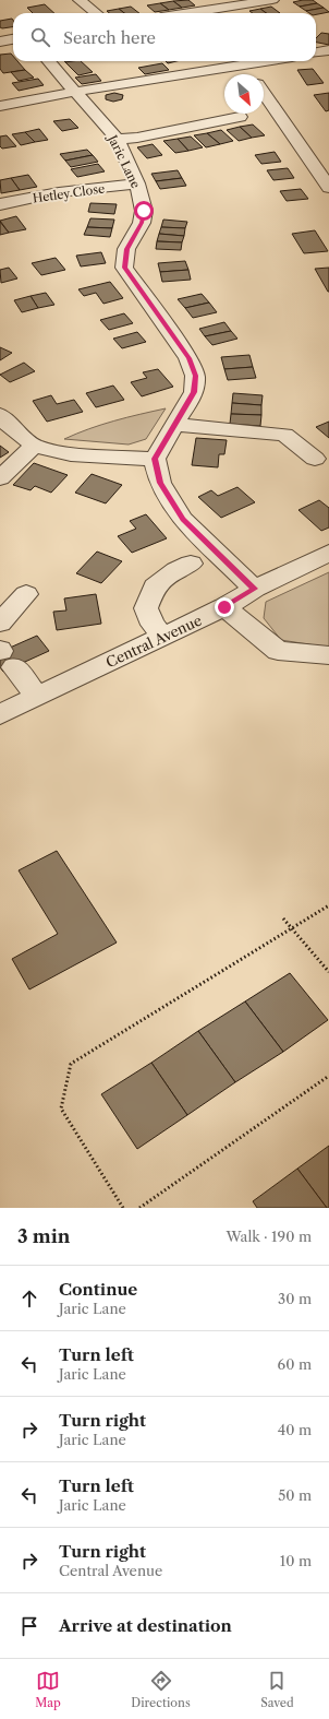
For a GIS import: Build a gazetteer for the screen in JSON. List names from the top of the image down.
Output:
{
  "streets": {
    "street": ["Jaric Lane", "Hetley Close", "Central Avenue"]
  },
  "crossings": [
    ["Jaric Lane", "Hetley Close"]
  ],
  "north": "bottom right",
  "page": {
    "search": "Search here",
    "heading": ["3 min", "Walk · 190 m"],
    "list": [
      ["Continue", "Jaric Lane", "30 m"],
      ["Turn left", "Jaric Lane", "60 m"],
      ["Turn right", "Jaric Lane", "40 m"],
      ["Turn left", "Jaric Lane", "50 m"],
      ["Turn right", "Central Avenue", "10 m"],
      "Arrive at destination"
    ],
    "nav": ["Map", "Directions", "Saved"]
  }
}
